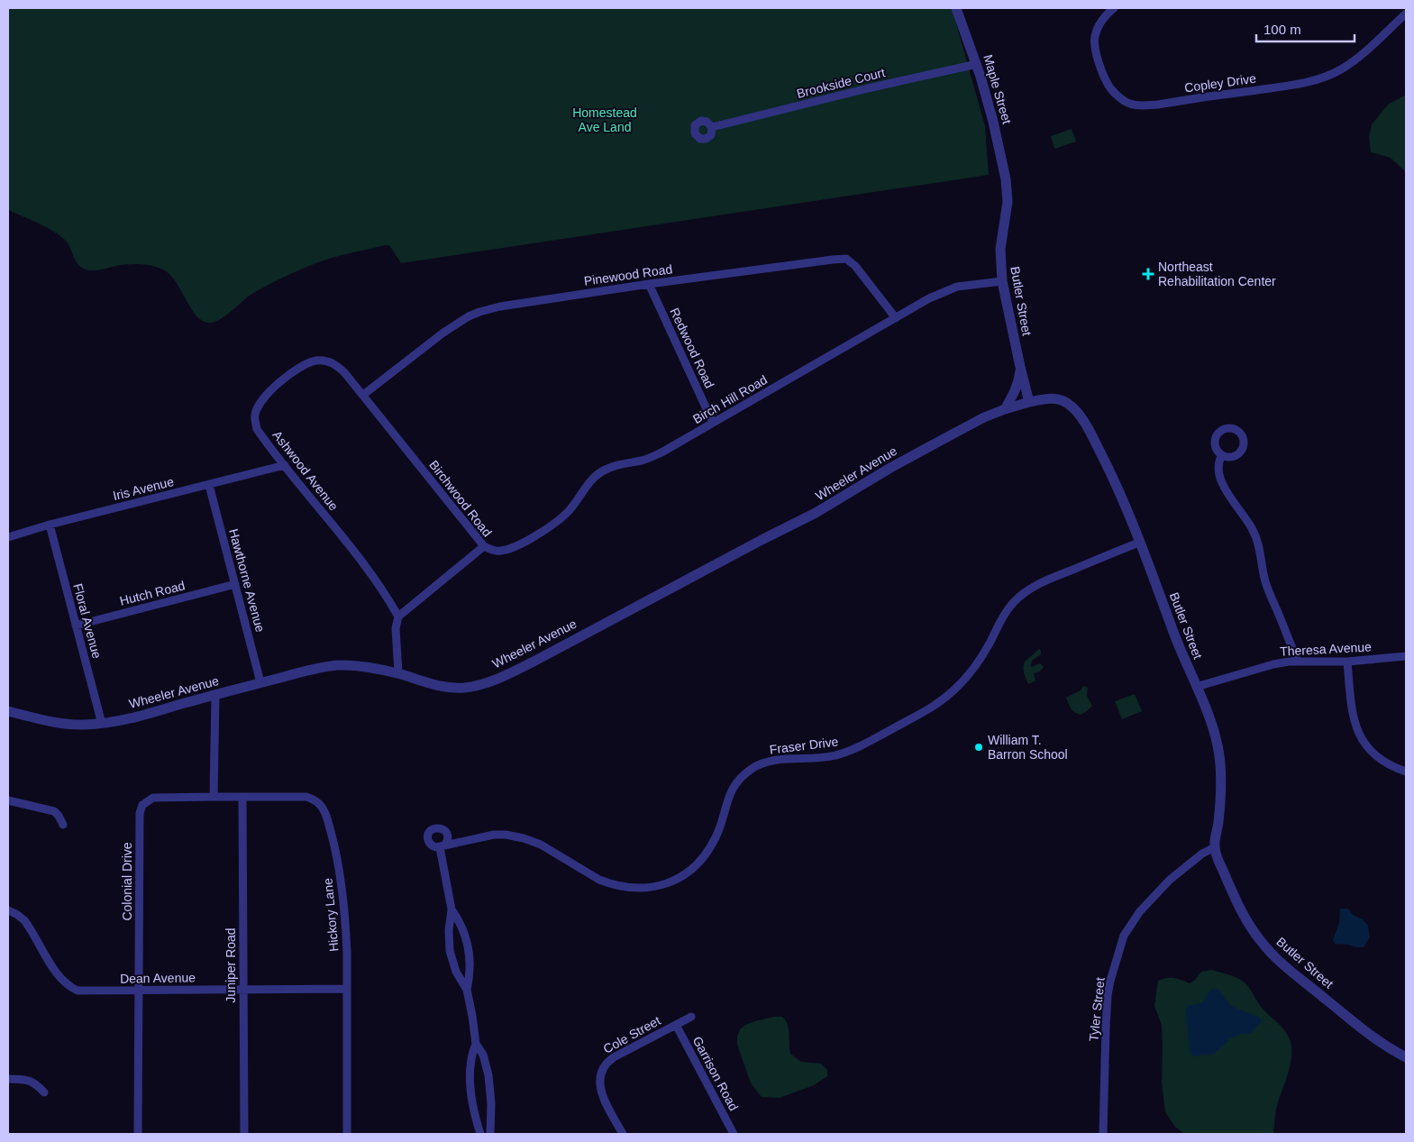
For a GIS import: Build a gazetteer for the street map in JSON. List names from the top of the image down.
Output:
{
  "streets": {
    "street": [
      "Brookside Court",
      "Copley Drive",
      "Maple Street",
      "Pinewood Road",
      "Butler Street",
      "Redwood Road",
      "Birch Hill Road",
      "Ashwood Avenue",
      "Wheeler Avenue",
      "Iris Avenue",
      "Birchwood Road",
      "Hawthorne Avenue",
      "Hutch Road",
      "Floral Avenue",
      "Theresa Avenue",
      "Fraser Drive",
      "Colonial Drive",
      "Hickory Lane",
      "Juniper Road",
      "Dean Avenue",
      "Tyler Street",
      "Cole Street",
      "Garrison Road"
    ]
  },
  "crossings": [
    ["Brookside Court", "Maple Street"],
    ["Maple Street", "Butler Street"],
    ["Pinewood Road", "Redwood Road"],
    ["Pinewood Road", "Birch Hill Road"],
    ["Pinewood Road", "Birchwood Road"],
    ["Butler Street", "Birch Hill Road"],
    ["Butler Street", "Wheeler Avenue"],
    ["Butler Street", "Theresa Avenue"],
    ["Butler Street", "Fraser Drive"],
    ["Butler Street", "Tyler Street"],
    ["Redwood Road", "Birch Hill Road"],
    ["Birch Hill Road", "Birchwood Road"],
    ["Ashwood Avenue", "Iris Avenue"],
    ["Ashwood Avenue", "Birchwood Road"],
    ["Wheeler Avenue", "Hawthorne Avenue"],
    ["Wheeler Avenue", "Floral Avenue"],
    ["Iris Avenue", "Hawthorne Avenue"],
    ["Iris Avenue", "Floral Avenue"],
    ["Hawthorne Avenue", "Hutch Road"],
    ["Hutch Road", "Floral Avenue"],
    ["Colonial Drive", "Hickory Lane"],
    ["Colonial Drive", "Dean Avenue"],
    ["Hickory Lane", "Juniper Road"],
    ["Hickory Lane", "Dean Avenue"],
    ["Juniper Road", "Dean Avenue"],
    ["Cole Street", "Garrison Road"]
  ],
  "parks": ["Homestead Ave Land"],
  "places": {
    "health": ["Northeast Rehabilitation Center"],
    "other": ["William T. Barron School"]
  },
  "scale_bar": "100 m"
}
